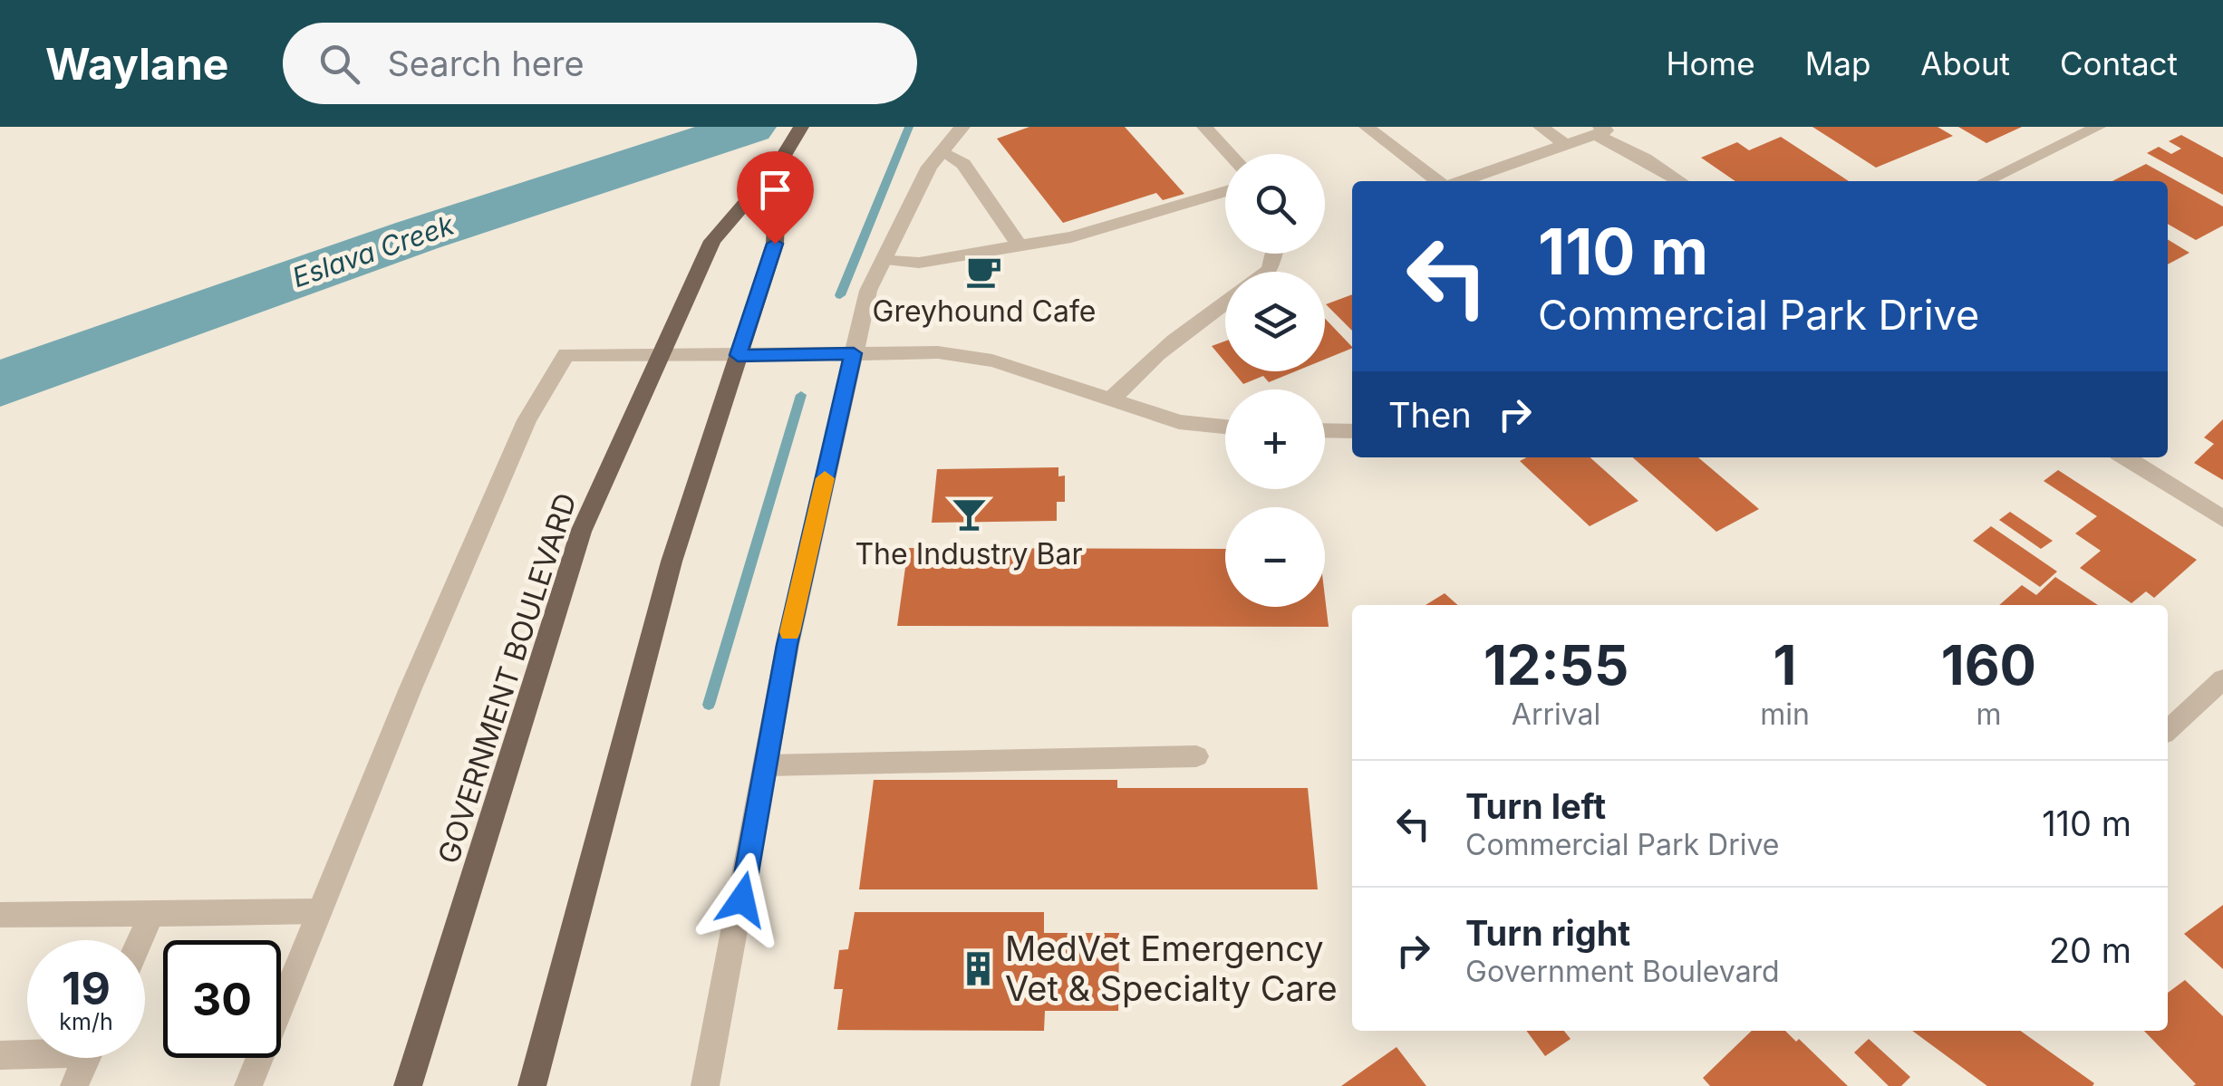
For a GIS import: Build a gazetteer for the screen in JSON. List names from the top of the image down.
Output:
{
  "streets": {
    "main road": ["GOVERNMENT BOULEVARD"]
  },
  "water": ["Eslava Creek"],
  "places": {
    "cafe": ["Greyhound Cafe"],
    "bar": ["The Industry Bar"],
    "building": ["MedVet Emergency Vet & Specialty Care"]
  },
  "page": {
    "header": "Waylane",
    "search": "Search here",
    "nav": [
      "Home",
      "Map",
      "About",
      "Contact"
    ],
    "map_buttons": ["+", "−"],
    "turn": ["110 m", "Commercial Park Drive"],
    "then": "Then",
    "eta": [
      "12:55",
      "Arrival",
      "1",
      "min",
      "160",
      "m"
    ],
    "list": [
      {
        "name": "Turn left",
        "note": "Commercial Park Drive",
        "value": "110 m"
      },
      {
        "name": "Turn right",
        "note": "Government Boulevard",
        "value": "20 m"
      }
    ],
    "speed": "19 km/h",
    "limit": "30"
  }
}
